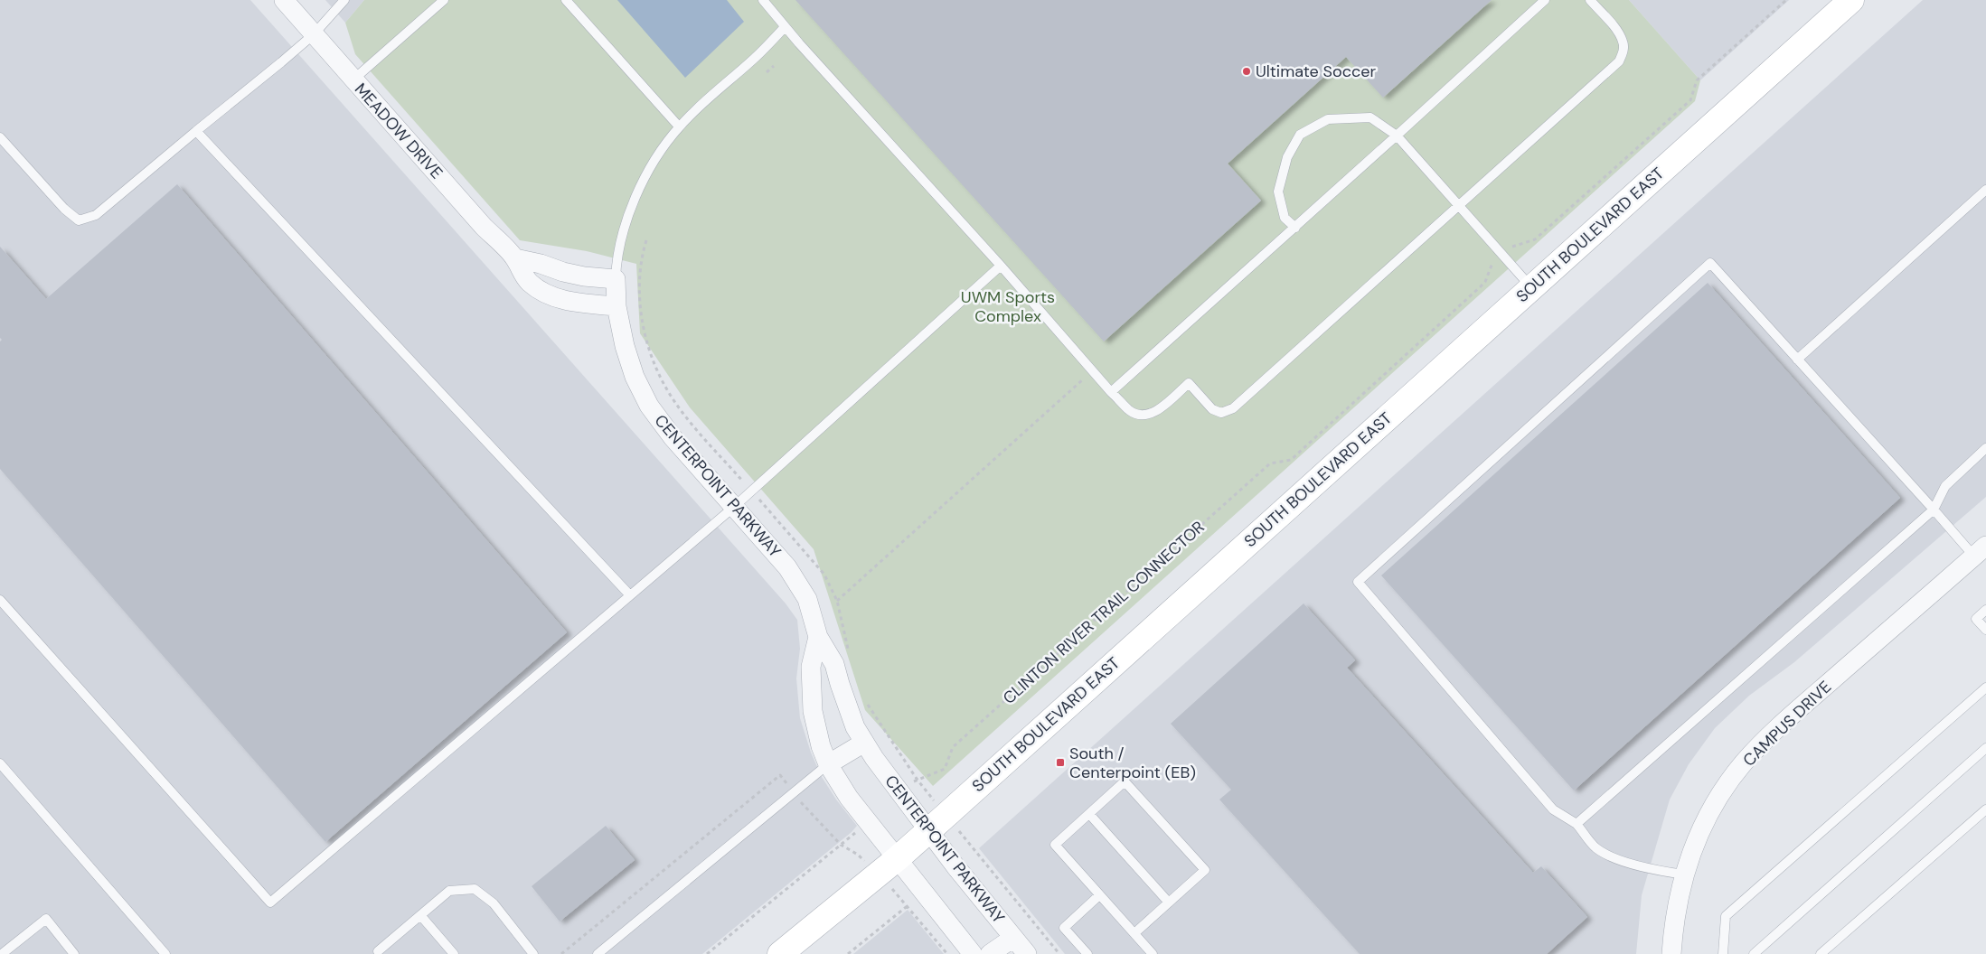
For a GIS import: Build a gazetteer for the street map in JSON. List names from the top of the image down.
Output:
{
  "streets": {
    "street": [
      "MEADOW DRIVE",
      "SOUTH BOULEVARD EAST",
      "CENTERPOINT PARKWAY",
      "CAMPUS DRIVE"
    ],
    "path": ["CLINTON RIVER TRAIL CONNECTOR"]
  },
  "crossings": [
    ["MEADOW DRIVE", "CENTERPOINT PARKWAY"],
    ["SOUTH BOULEVARD EAST", "CENTERPOINT PARKWAY"],
    ["CENTERPOINT PARKWAY", "CLINTON RIVER TRAIL CONNECTOR"]
  ],
  "parks": ["UWM Sports Complex"],
  "places": {
    "other": ["Ultimate Soccer"],
    "transit": ["South / Centerpoint (EB)"]
  }
}
